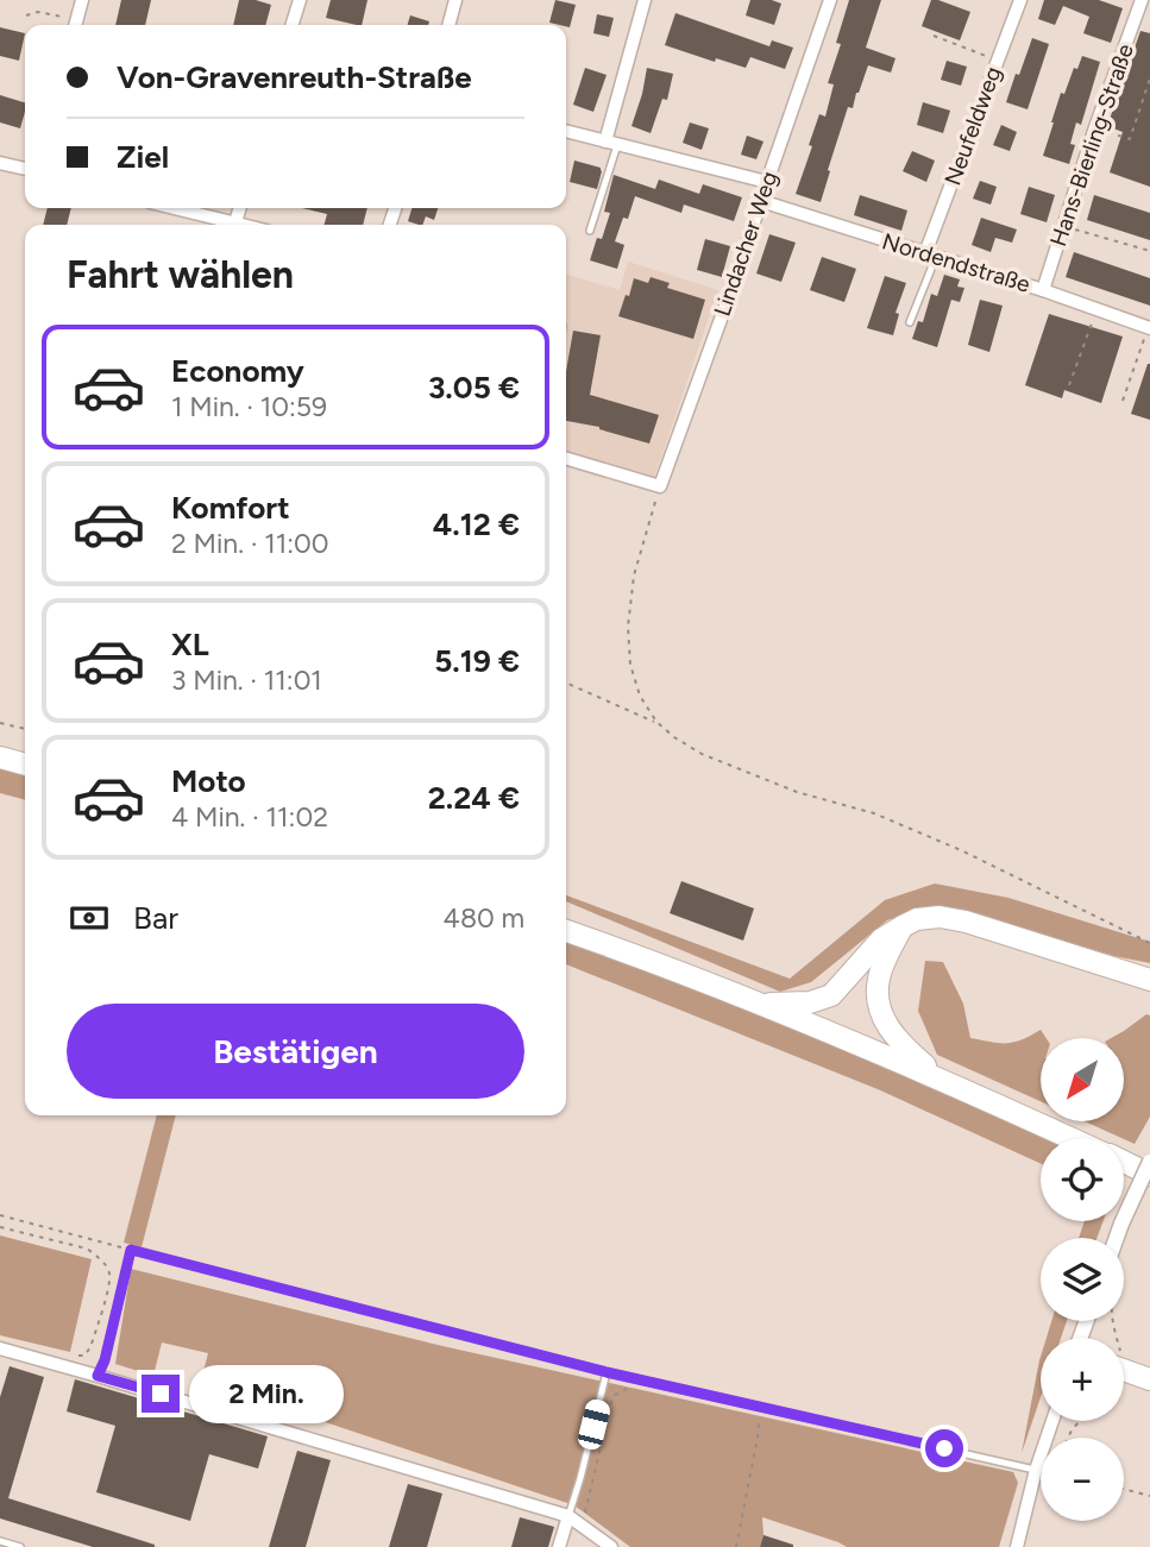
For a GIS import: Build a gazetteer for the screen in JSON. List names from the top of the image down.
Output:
{
  "streets": {
    "street": [
      "Neufeldweg",
      "Hans-Bierling-Straße",
      "Lindacher Weg",
      "Nordendstraße"
    ]
  },
  "crossings": [
    ["Neufeldweg", "Nordendstraße"],
    ["Hans-Bierling-Straße", "Nordendstraße"],
    ["Lindacher Weg", "Nordendstraße"]
  ],
  "north": "bottom left",
  "page": {
    "banner": ["Von-Gravenreuth-Straße", "Ziel"],
    "heading": "Fahrt wählen",
    "list": [
      {
        "name": "Economy",
        "note": "1 Min. · 10:59",
        "value": "3.05 €"
      },
      {
        "name": "Komfort",
        "note": "2 Min. · 11:00",
        "value": "4.12 €"
      },
      {
        "name": "XL",
        "note": "3 Min. · 11:01",
        "value": "5.19 €"
      },
      {
        "name": "Moto",
        "note": "4 Min. · 11:02",
        "value": "2.24 €"
      }
    ],
    "pay": ["Bar", "480 m"],
    "buttons": "Bestätigen",
    "map_buttons": ["+", "−"],
    "bubble": "2 Min."
  }
}
